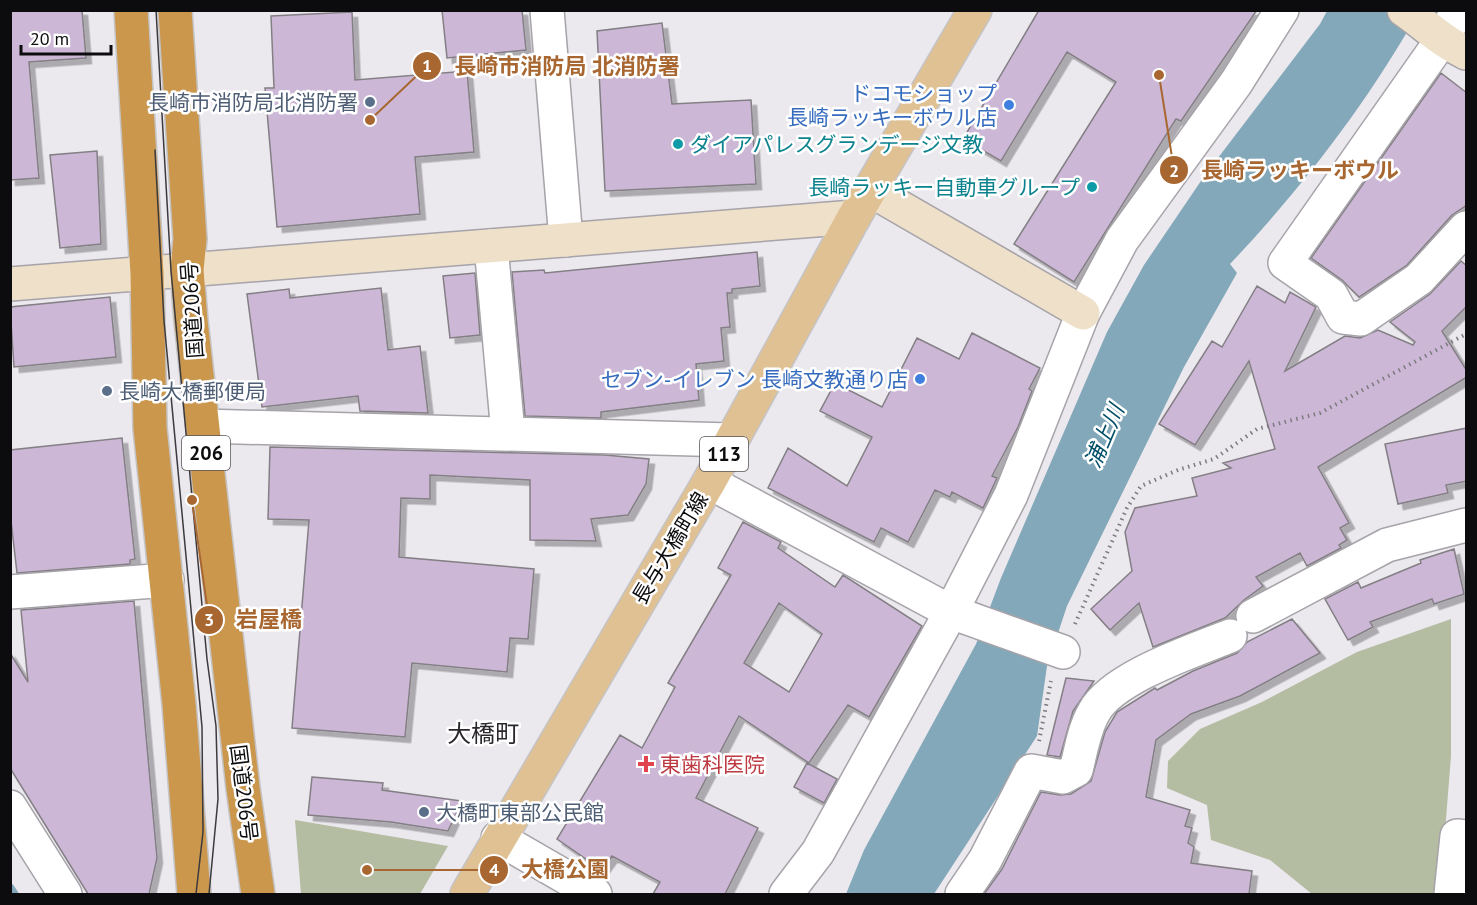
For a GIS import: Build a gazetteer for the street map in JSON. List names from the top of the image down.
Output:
{
  "streets": {
    "highway": ["国道206号", "206"],
    "main road": ["113", "長与大橋町線"]
  },
  "districts": ["大橋町"],
  "water": ["浦上川"],
  "places": {
    "other": [
      "長崎ラッキーボウル",
      "長崎市消防局北消防署",
      "ドコモショップ 長崎ラッキーボウル店",
      "長崎市消防局 北消防署",
      "ダイアパレスグランデージ文教",
      "長崎ラッキー自動車グループ",
      "セブン-イレブン 長崎文教通り店",
      "長崎大橋郵便局",
      "岩屋橋",
      "大橋町東部公民館",
      "大橋公園"
    ],
    "health": ["東歯科医院"]
  },
  "scale_bar": "20 m"
}
